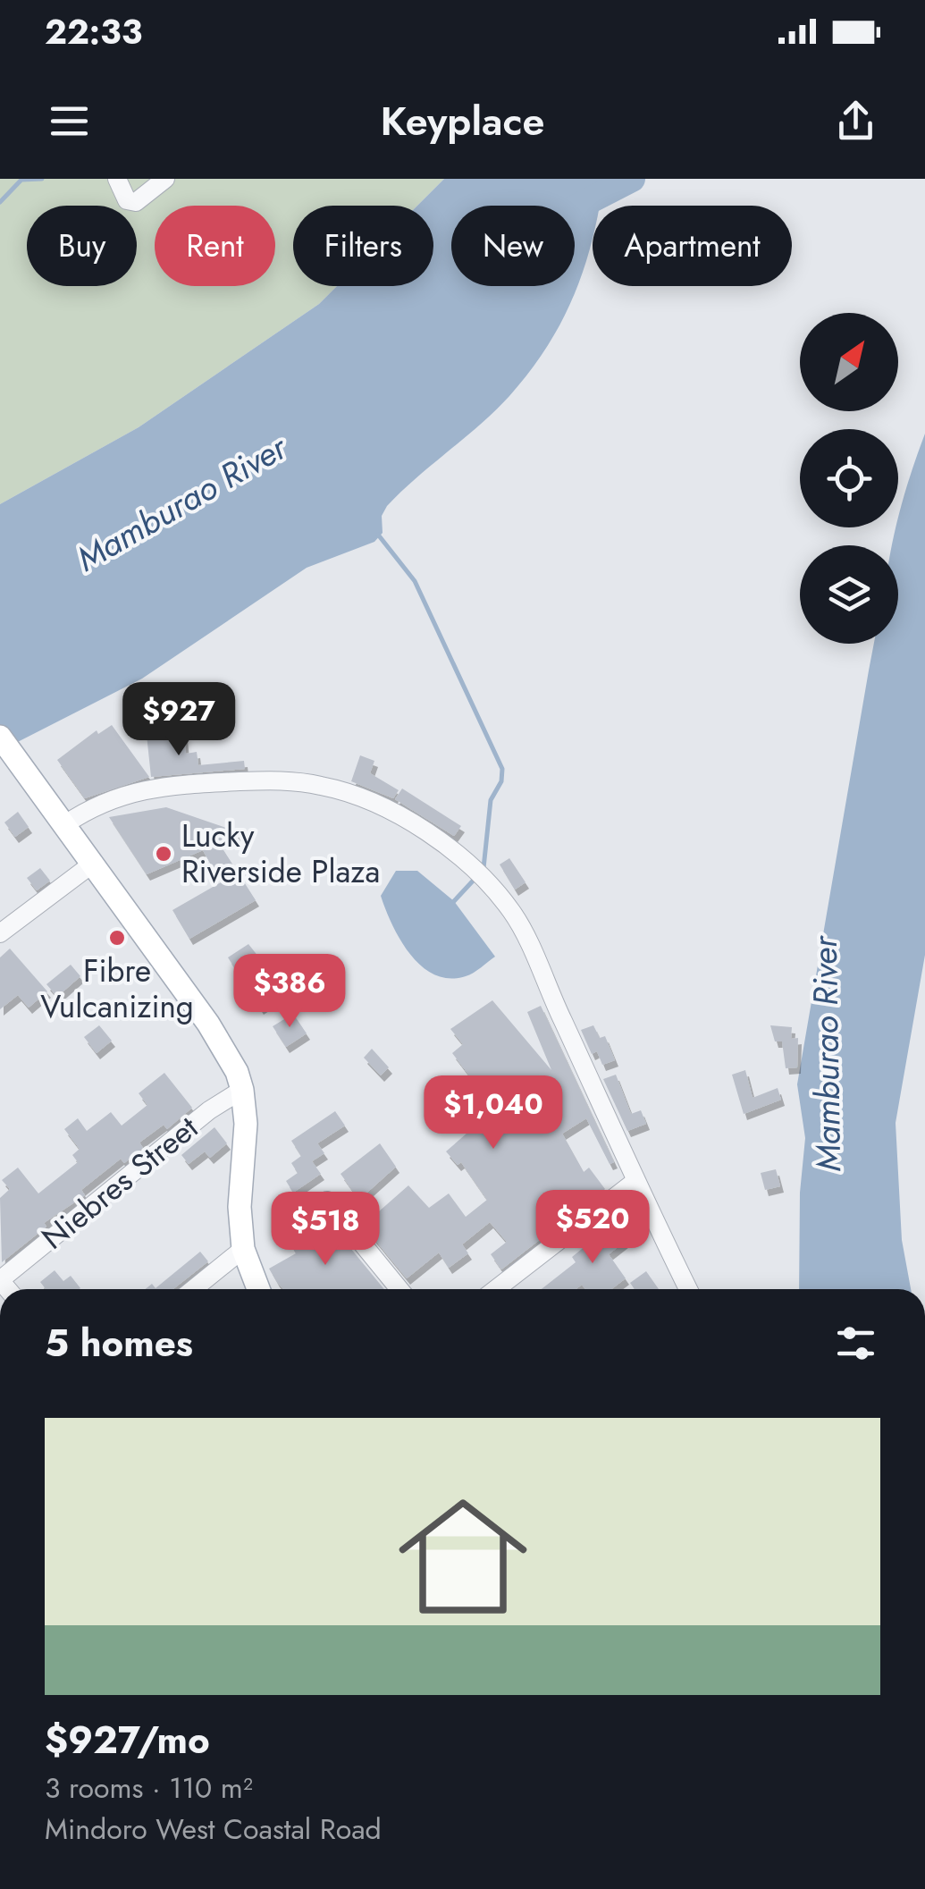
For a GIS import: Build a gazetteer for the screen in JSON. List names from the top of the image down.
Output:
{
  "streets": {
    "street": ["Niebres Street"]
  },
  "water": ["Mamburao River"],
  "places": ["Lucky Riverside Plaza", "Fibre Vulcanizing"],
  "north": "top right",
  "page": {
    "status": "22:33",
    "header": "Keyplace",
    "chip": [
      "Buy",
      "Rent",
      "Filters",
      "New",
      "Apartment"
    ],
    "price": [
      "$927",
      "$386",
      "$1,040",
      "$520",
      "$518"
    ],
    "heading": "5 homes",
    "list": [
      {
        "name": "$927/mo",
        "note": "3 rooms · 110 m² · Mindoro West Coastal Road"
      }
    ]
  }
}
